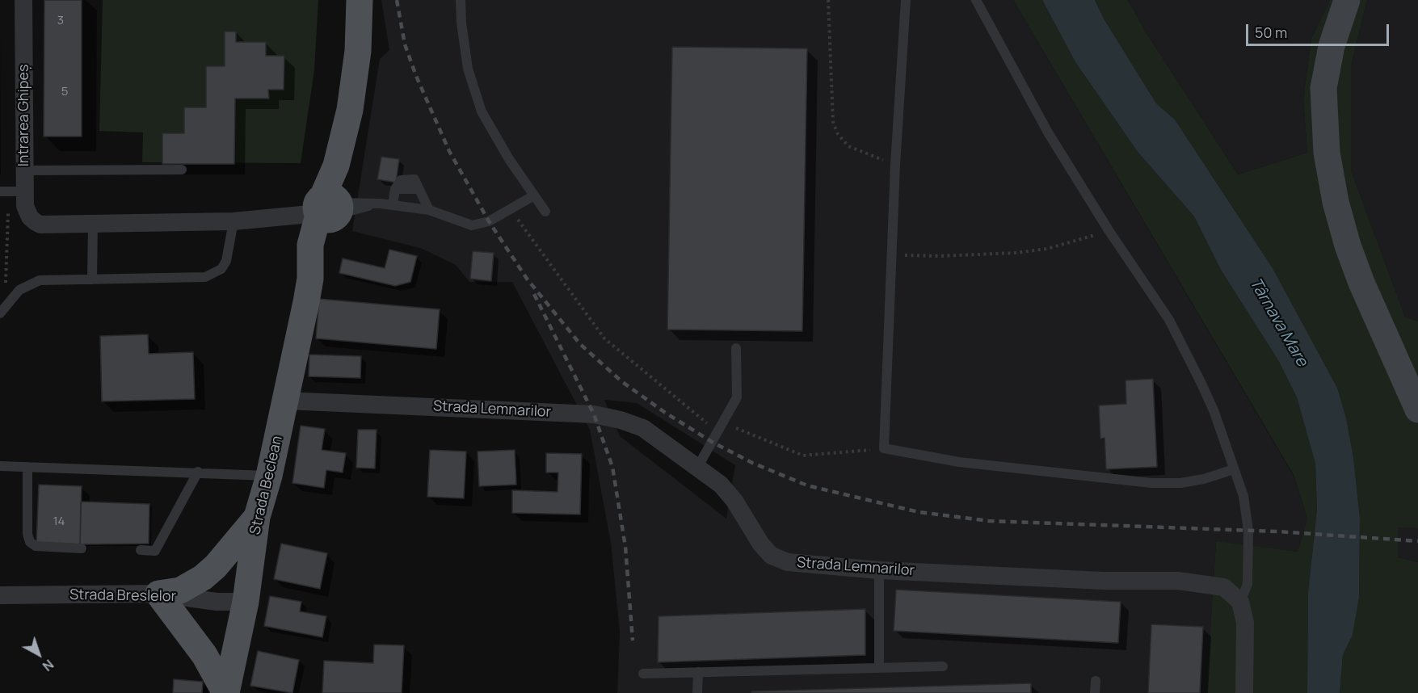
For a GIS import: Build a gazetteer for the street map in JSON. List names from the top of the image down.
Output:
{
  "streets": {
    "main road": ["Strada Beclean"],
    "street": ["Intrarea Ghipeș", "Strada Lemnarilor", "Strada Breslelor"]
  },
  "crossings": [
    ["Strada Lemnarilor", "Strada Beclean"],
    ["Strada Beclean", "Strada Breslelor"]
  ],
  "water": ["Târnava Mare"],
  "house_numbers": ["3", "5", "14"],
  "scale_bar": "50 m",
  "north": "bottom right"
}
